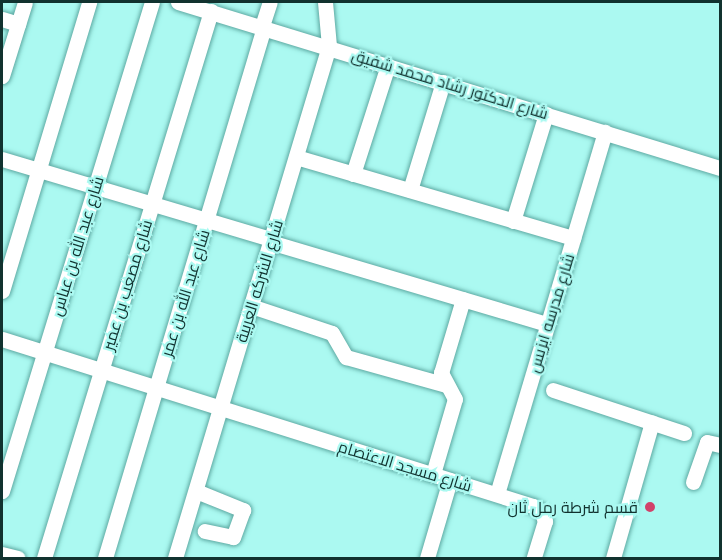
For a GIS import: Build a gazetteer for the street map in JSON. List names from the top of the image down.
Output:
{
  "streets": {
    "street": [
      "شارع الدكتور رشاد محمد شفيق",
      "شارع عبد الله بن عباس",
      "شارع الشركه العربية",
      "شارع مصعب بن عمير",
      "شارع عبد الله بن عمر",
      "شارع مدرسه ايزيس",
      "شارع مسجد الاعتصام"
    ]
  },
  "crossings": [
    ["شارع الدكتور رشاد محمد شفيق", "شارع الشركه العربية"],
    ["شارع الدكتور رشاد محمد شفيق", "شارع مصعب بن عمير"],
    ["شارع الدكتور رشاد محمد شفيق", "شارع عبد الله بن عمر"],
    ["شارع الدكتور رشاد محمد شفيق", "شارع مدرسه ايزيس"],
    ["شارع عبد الله بن عباس", "شارع مسجد الاعتصام"],
    ["شارع الشركه العربية", "شارع مسجد الاعتصام"],
    ["شارع مصعب بن عمير", "شارع مسجد الاعتصام"],
    ["شارع عبد الله بن عمر", "شارع مسجد الاعتصام"],
    ["شارع مدرسه ايزيس", "شارع مسجد الاعتصام"]
  ],
  "places": ["قسم شرطة رمل ثان"]
}
